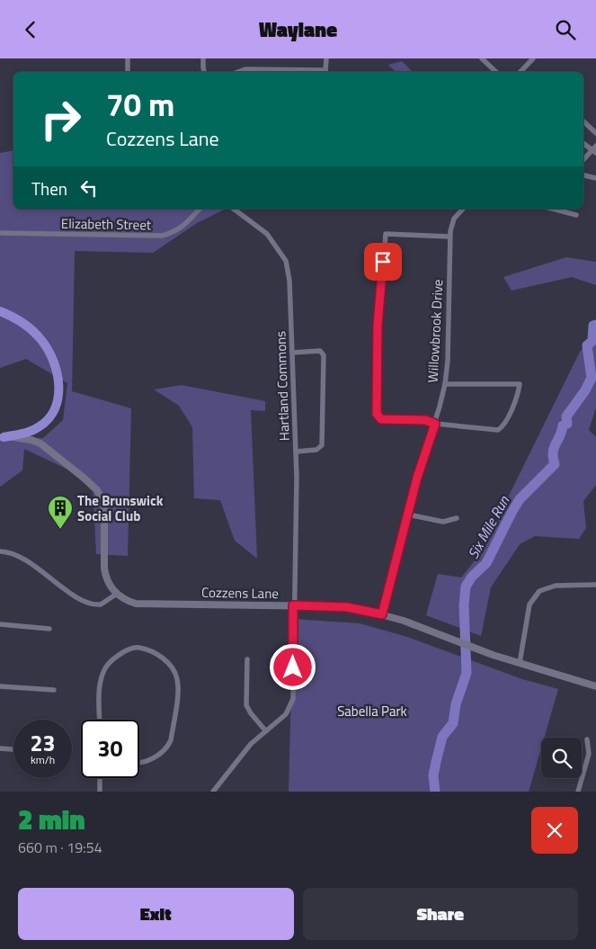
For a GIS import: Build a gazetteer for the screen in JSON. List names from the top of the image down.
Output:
{
  "streets": {
    "street": [
      "Elizabeth Street",
      "Willowbrook Drive",
      "Hartland Commons",
      "Cozzens Lane"
    ]
  },
  "crossings": [
    ["Willowbrook Drive", "Cozzens Lane"],
    ["Hartland Commons", "Cozzens Lane"]
  ],
  "water": ["Six Mile Run"],
  "parks": ["Sabella Park"],
  "places": {
    "building": ["The Brunswick Social Club"]
  },
  "page": {
    "header": "Waylane",
    "turn": ["70 m", "Cozzens Lane"],
    "then": "Then",
    "speed": "23 km/h",
    "limit": "30",
    "heading": ["2 min", "660 m · 19:54"],
    "buttons": ["Exit", "Share"]
  }
}
